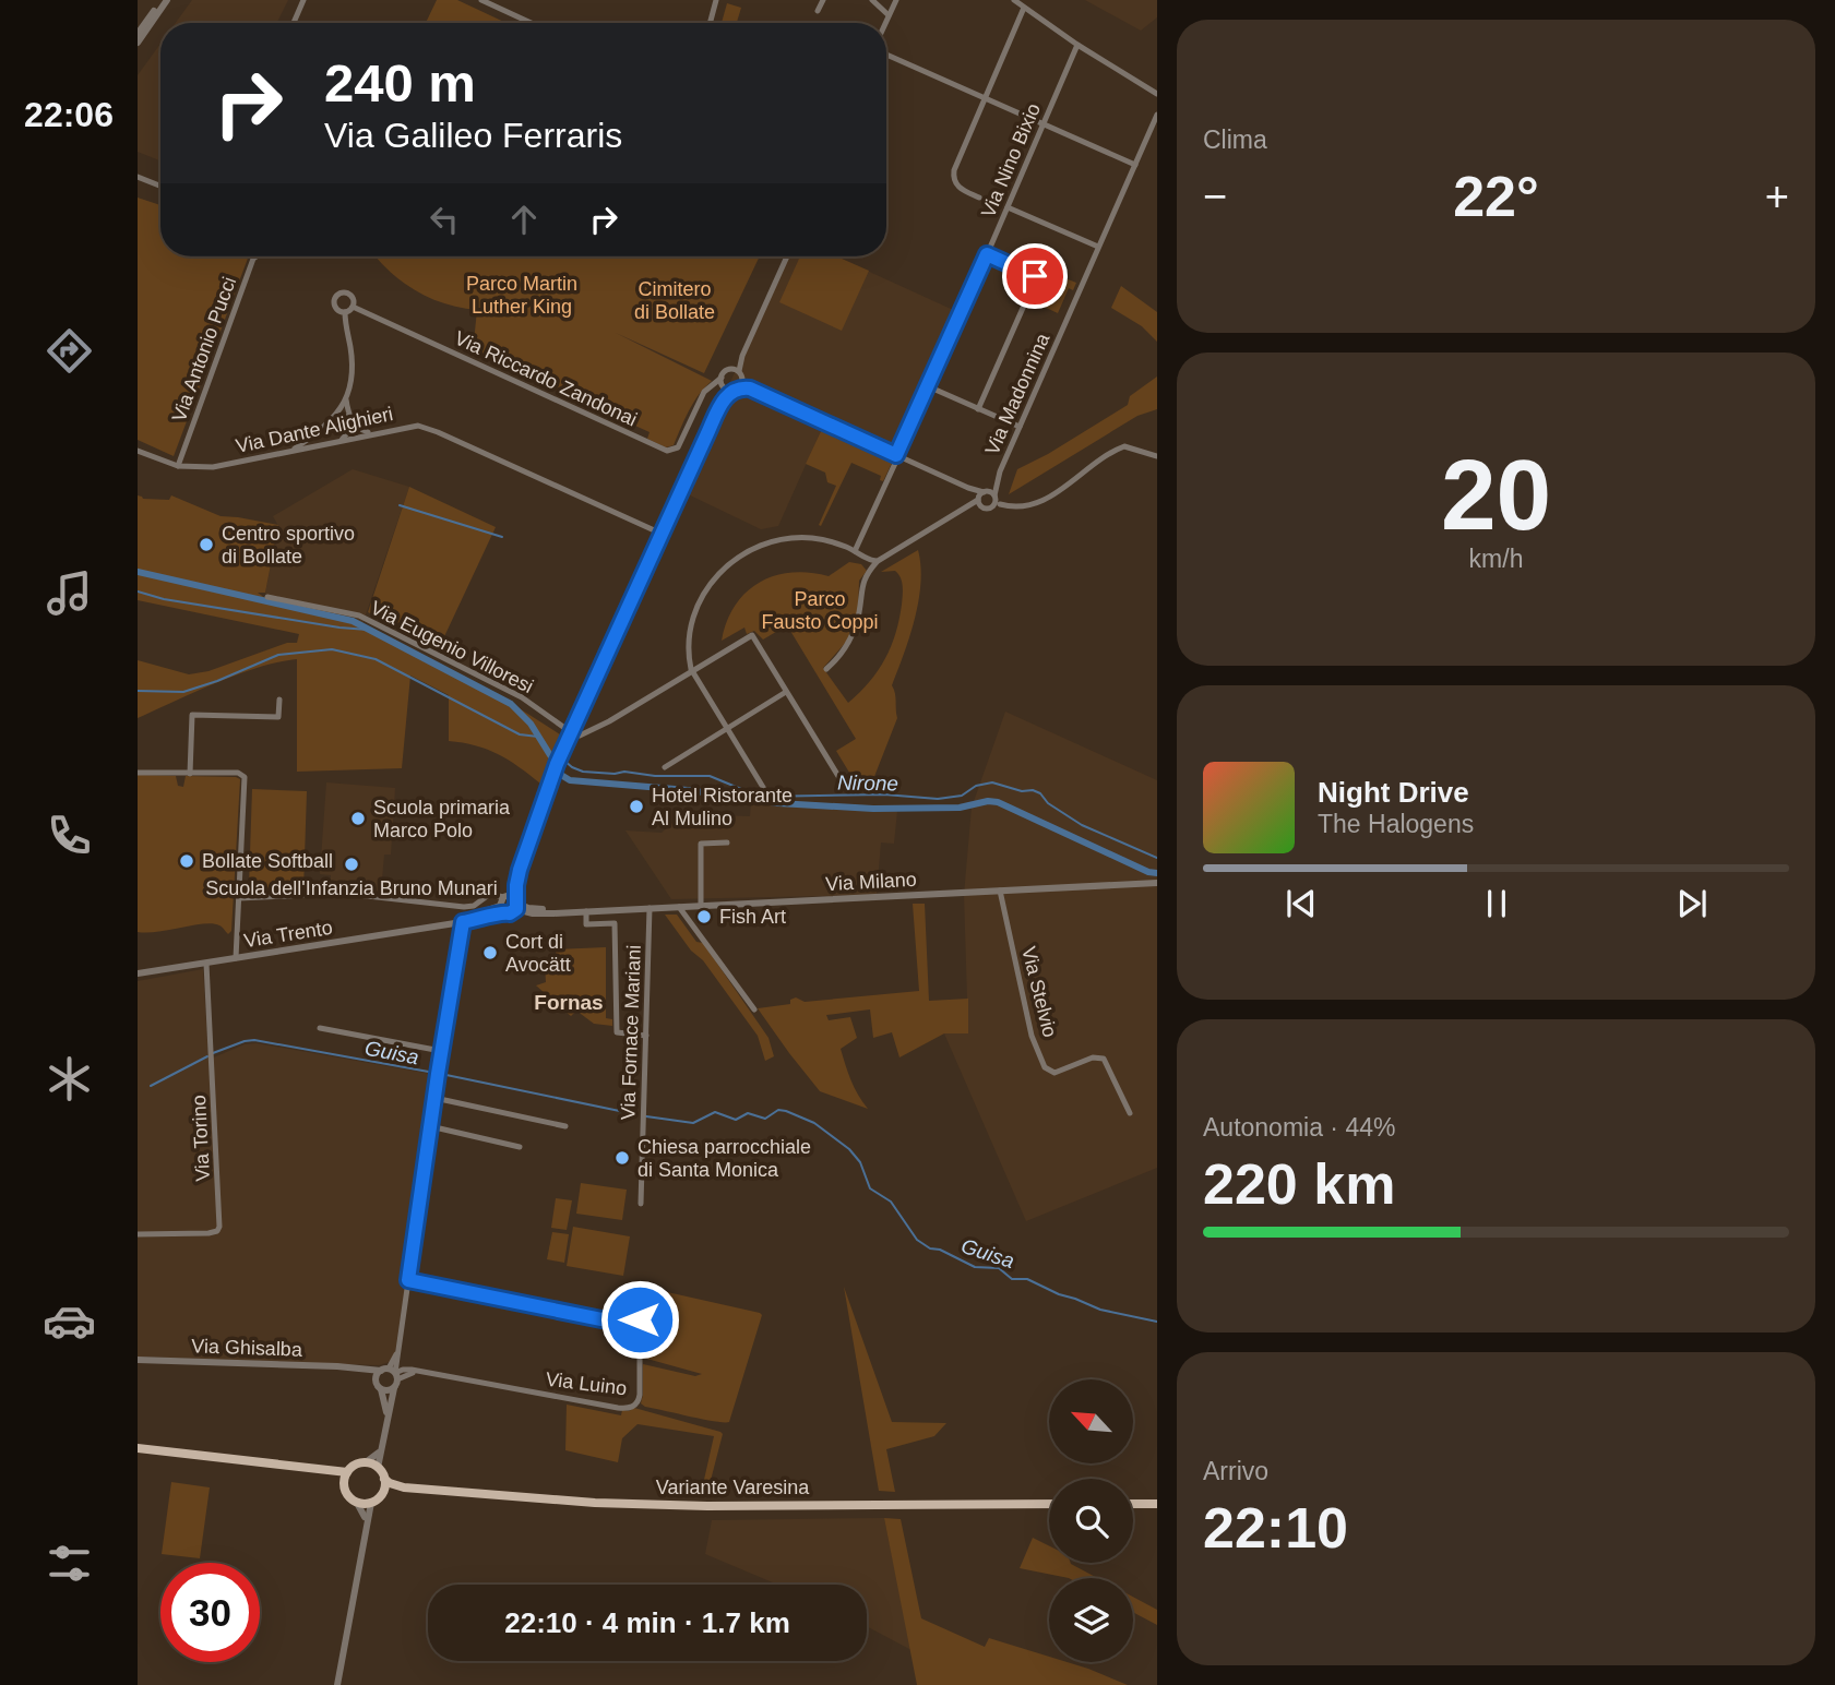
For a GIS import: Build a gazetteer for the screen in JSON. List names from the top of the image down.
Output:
{
  "streets": {
    "main road": ["Variante Varesina"],
    "street": [
      "Via Nino Bixio",
      "Via Antonio Pucci",
      "Via Riccardo Zandonai",
      "Via Madonnina",
      "Via Dante Alighieri",
      "Via Eugenio Villoresi",
      "Via Milano",
      "Via Trento",
      "Via Stelvio",
      "Via Fornace Mariani",
      "Via Torino",
      "Via Ghisalba",
      "Via Luino"
    ]
  },
  "crossings": [
    ["Via Antonio Pucci", "Via Dante Alighieri"],
    ["Via Milano", "Via Stelvio"],
    ["Via Milano", "Via Fornace Mariani"],
    ["Via Trento", "Via Torino"],
    ["Via Ghisalba", "Via Luino"]
  ],
  "districts": ["Fornas"],
  "water": ["Nirone", "Guisa"],
  "parks": ["Parco Martin Luther King", "Cimitero di Bollate", "Parco Fausto Coppi"],
  "places": [
    "Centro sportivo di Bollate",
    "Hotel Ristorante Al Mulino",
    "Scuola primaria Marco Polo",
    "Bollate Softball",
    "Scuola dell'Infanzia Bruno Munari",
    "Fish Art",
    "Cort di Avocätt",
    "Chiesa parrocchiale di Santa Monica"
  ],
  "north": "top left",
  "page": {
    "tabs": "22:06",
    "tile": [
      "Clima",
      ["20", "km/h"],
      ["Autonomia · 44%", "220 km"],
      ["Arrivo", "22:10"]
    ],
    "turn": ["240 m", "Via Galileo Ferraris"],
    "heat": ["−", "22°", "+"],
    "song": ["Night Drive", "The Halogens"],
    "limit": "30",
    "trip": "22:10 · 4 min · 1.7 km"
  }
}
